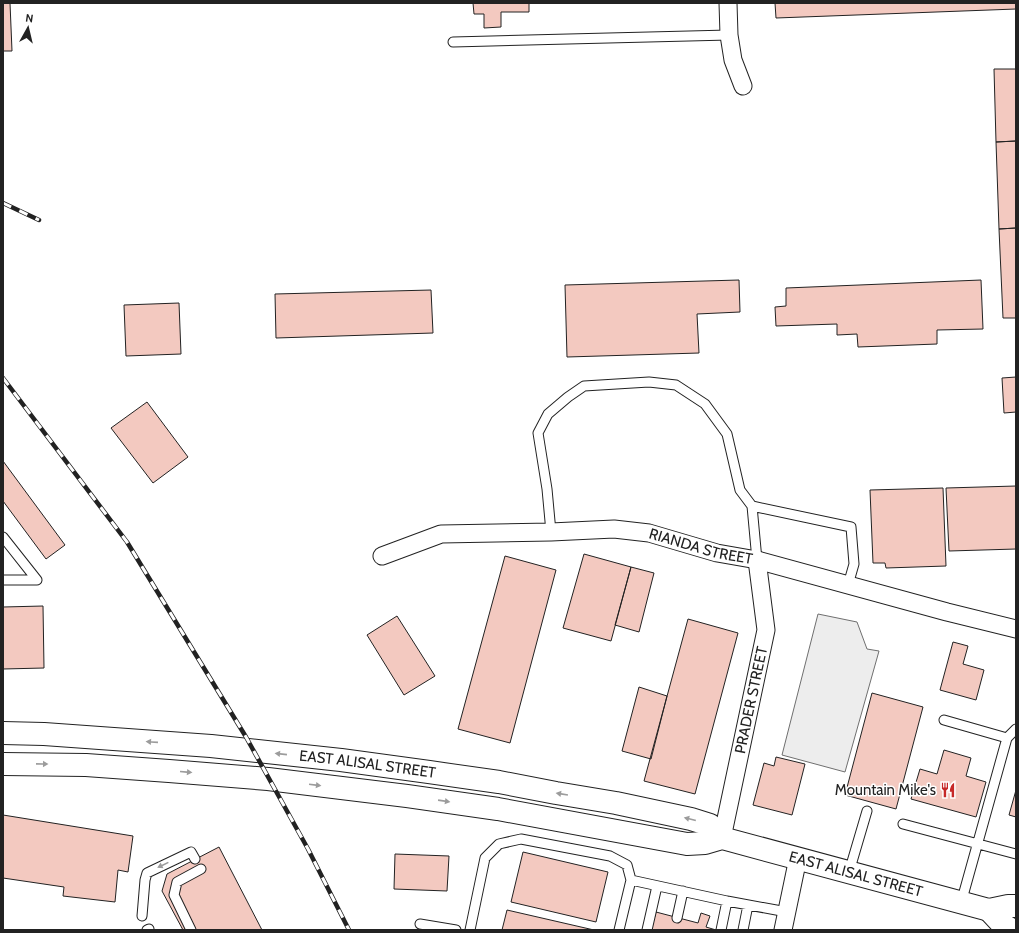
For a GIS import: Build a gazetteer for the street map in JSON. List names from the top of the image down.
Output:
{
  "streets": {
    "main road": ["EAST ALISAL STREET"],
    "street": ["RIANDA STREET", "PRADER STREET"]
  },
  "crossings": [
    ["RIANDA STREET", "PRADER STREET"],
    ["PRADER STREET", "EAST ALISAL STREET"]
  ],
  "places": {
    "restaurant": ["Mountain Mike's"]
  },
  "north": "top"
}
